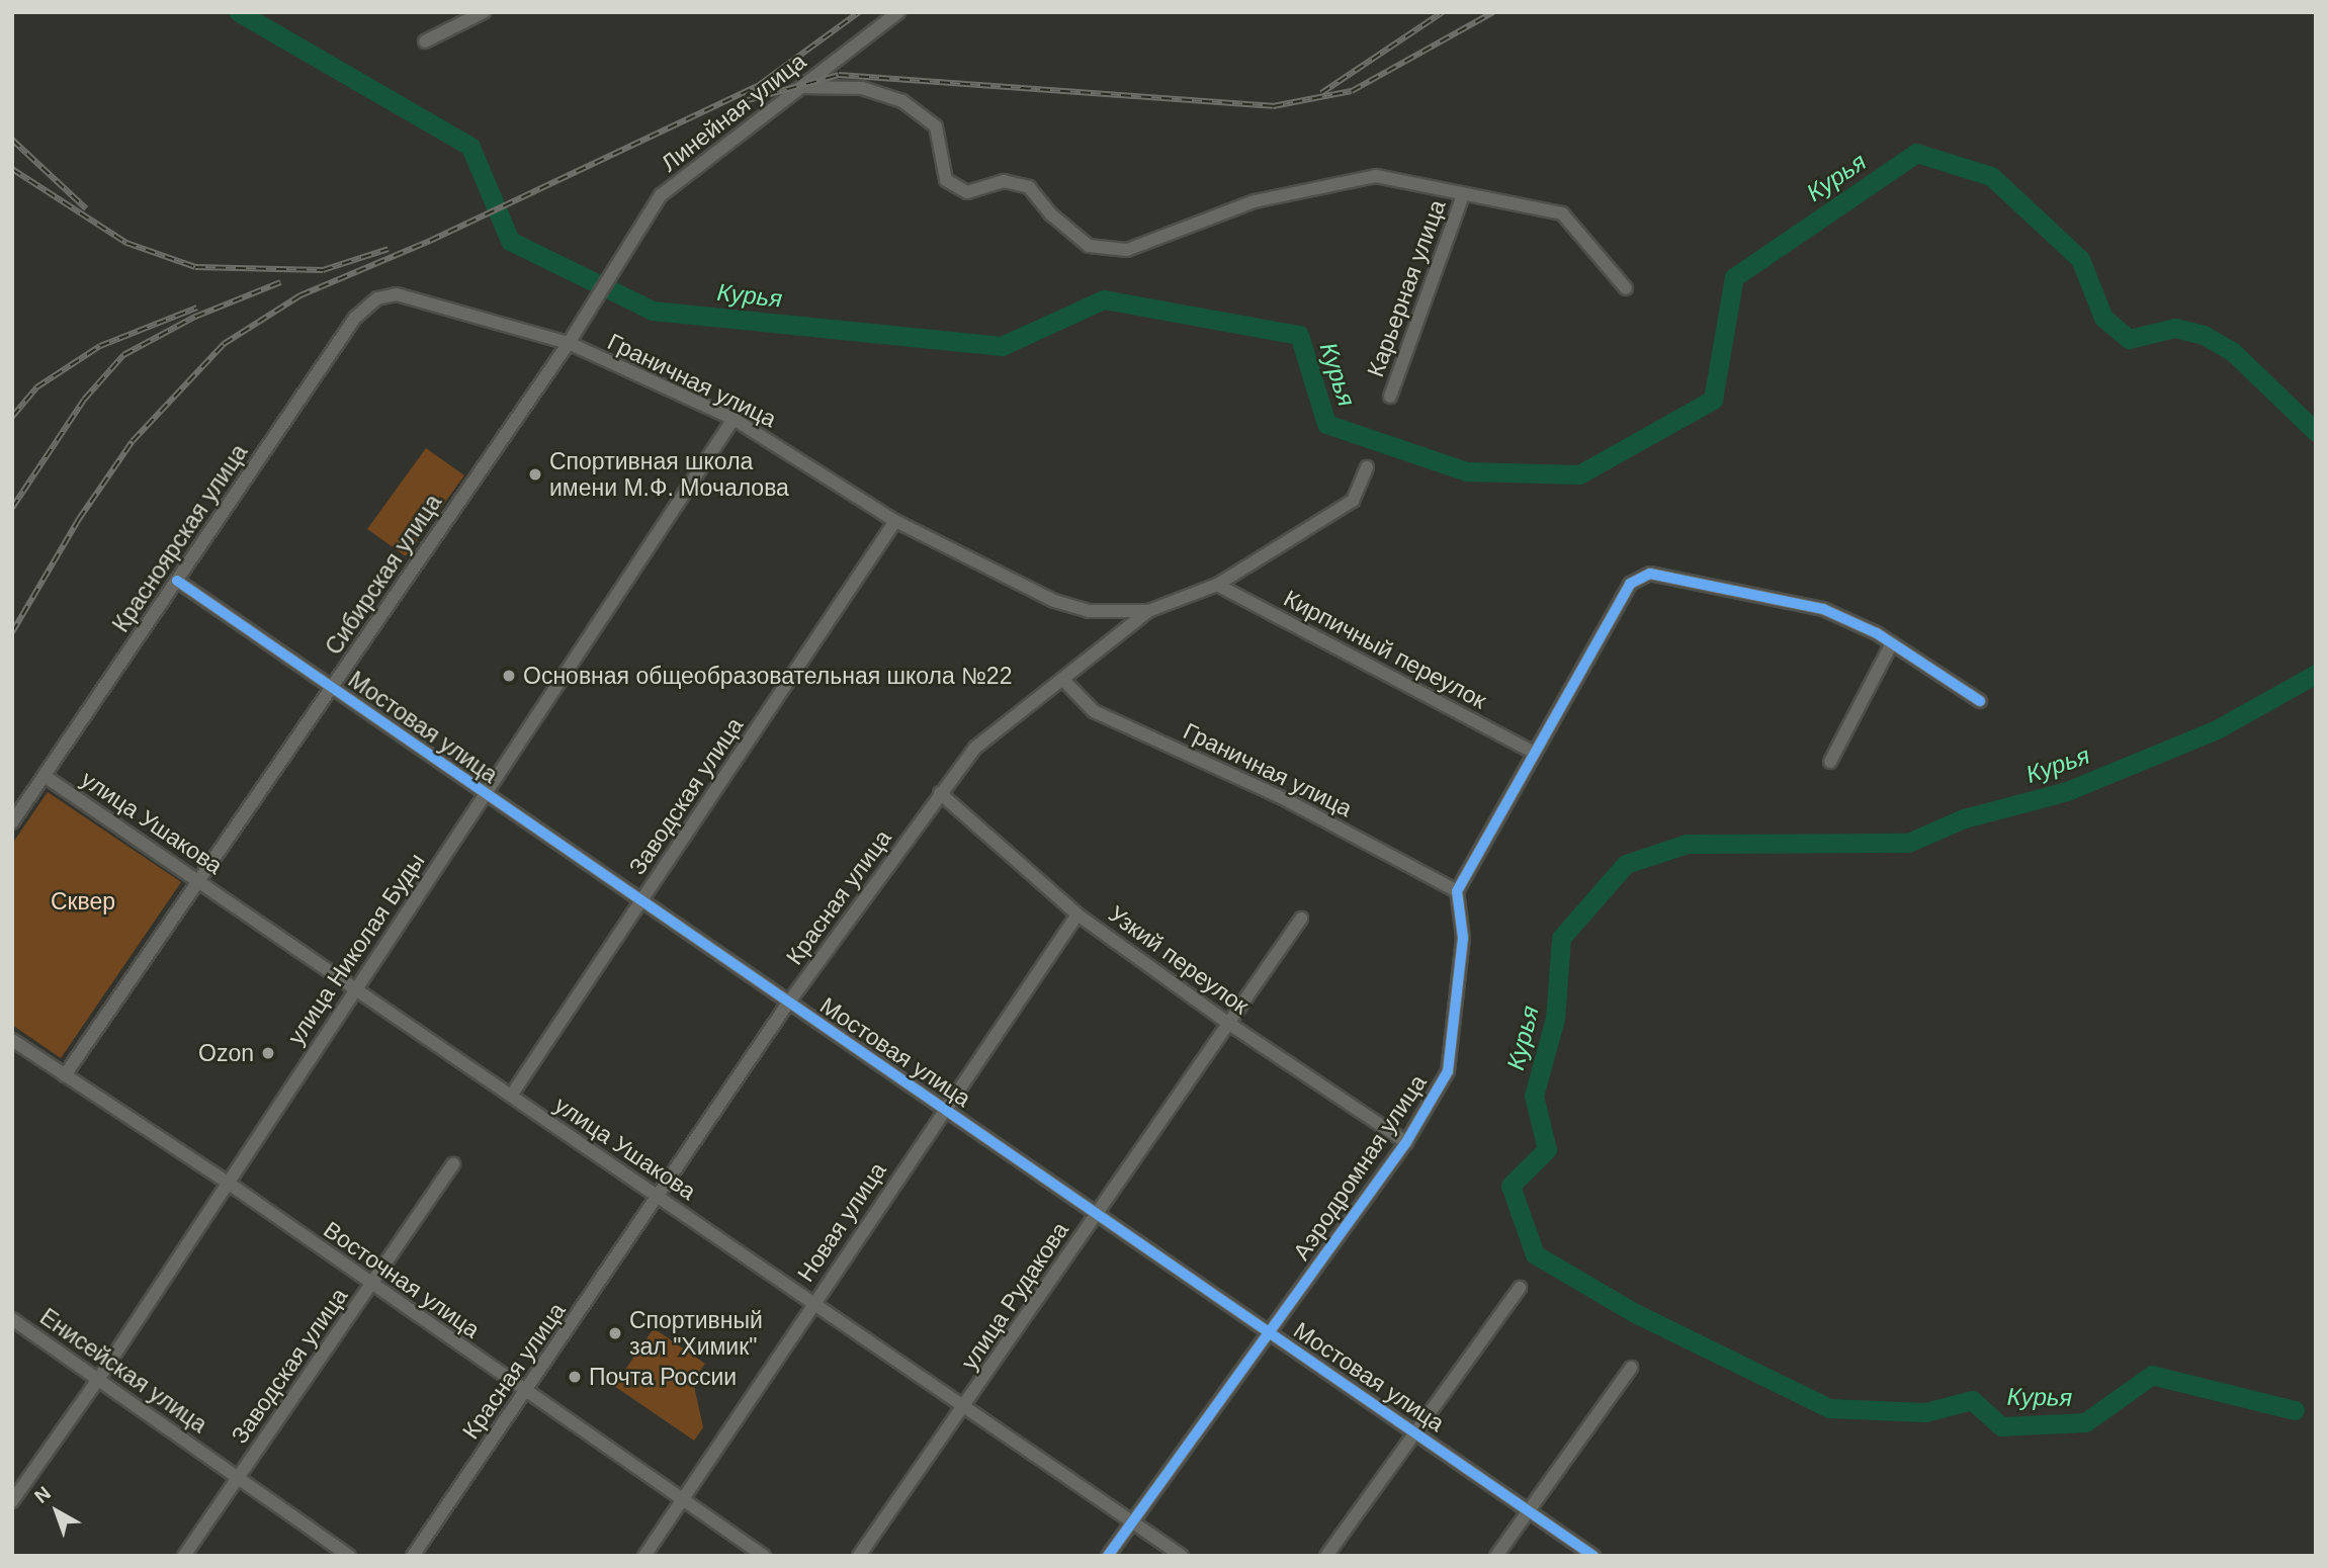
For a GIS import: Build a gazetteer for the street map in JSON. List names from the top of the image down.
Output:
{
  "streets": {
    "street": [
      "Линейная улица",
      "Карьерная улица",
      "Граничная улица",
      "Красноярская улица",
      "Сибирская улица",
      "Кирпичный переулок",
      "Мостовая улица",
      "Заводская улица",
      "улица Ушакова",
      "Красная улица",
      "улица Николая Буды",
      "Узкий переулок",
      "Аэродромная улица",
      "Новая улица",
      "Восточная улица",
      "улица Рудакова",
      "Енисейская улица"
    ]
  },
  "crossings": [
    ["Линейная улица", "Сибирская улица"],
    ["Граничная улица", "Красноярская улица"],
    ["Граничная улица", "Сибирская улица"],
    ["Граничная улица", "Заводская улица"],
    ["Граничная улица", "Красная улица"],
    ["Граничная улица", "улица Николая Буды"],
    ["Граничная улица", "Аэродромная улица"],
    ["Красноярская улица", "Мостовая улица"],
    ["Красноярская улица", "улица Ушакова"],
    ["Сибирская улица", "Мостовая улица"],
    ["Сибирская улица", "улица Ушакова"],
    ["Сибирская улица", "Восточная улица"],
    ["Кирпичный переулок", "Красная улица"],
    ["Мостовая улица", "Заводская улица"],
    ["Мостовая улица", "Красная улица"],
    ["Мостовая улица", "улица Николая Буды"],
    ["Мостовая улица", "Аэродромная улица"],
    ["Мостовая улица", "Новая улица"],
    ["Мостовая улица", "улица Рудакова"],
    ["Заводская улица", "улица Ушакова"],
    ["Заводская улица", "Восточная улица"],
    ["Заводская улица", "Енисейская улица"],
    ["улица Ушакова", "Красная улица"],
    ["улица Ушакова", "улица Николая Буды"],
    ["улица Ушакова", "Аэродромная улица"],
    ["улица Ушакова", "Новая улица"],
    ["улица Ушакова", "улица Рудакова"],
    ["Красная улица", "Узкий переулок"],
    ["Красная улица", "Восточная улица"],
    ["улица Николая Буды", "Восточная улица"],
    ["улица Николая Буды", "Енисейская улица"],
    ["Узкий переулок", "Аэродромная улица"],
    ["Узкий переулок", "Новая улица"],
    ["Узкий переулок", "улица Рудакова"],
    ["Новая улица", "Восточная улица"]
  ],
  "water": ["Курья"],
  "parks": ["Сквер"],
  "places": [
    "Спортивная школа имени М.Ф. Мочалова",
    "Основная общеобразовательная школа №22",
    "Ozon",
    "Спортивный зал \"Химик\"",
    "Почта России"
  ],
  "north": "top left"
}
